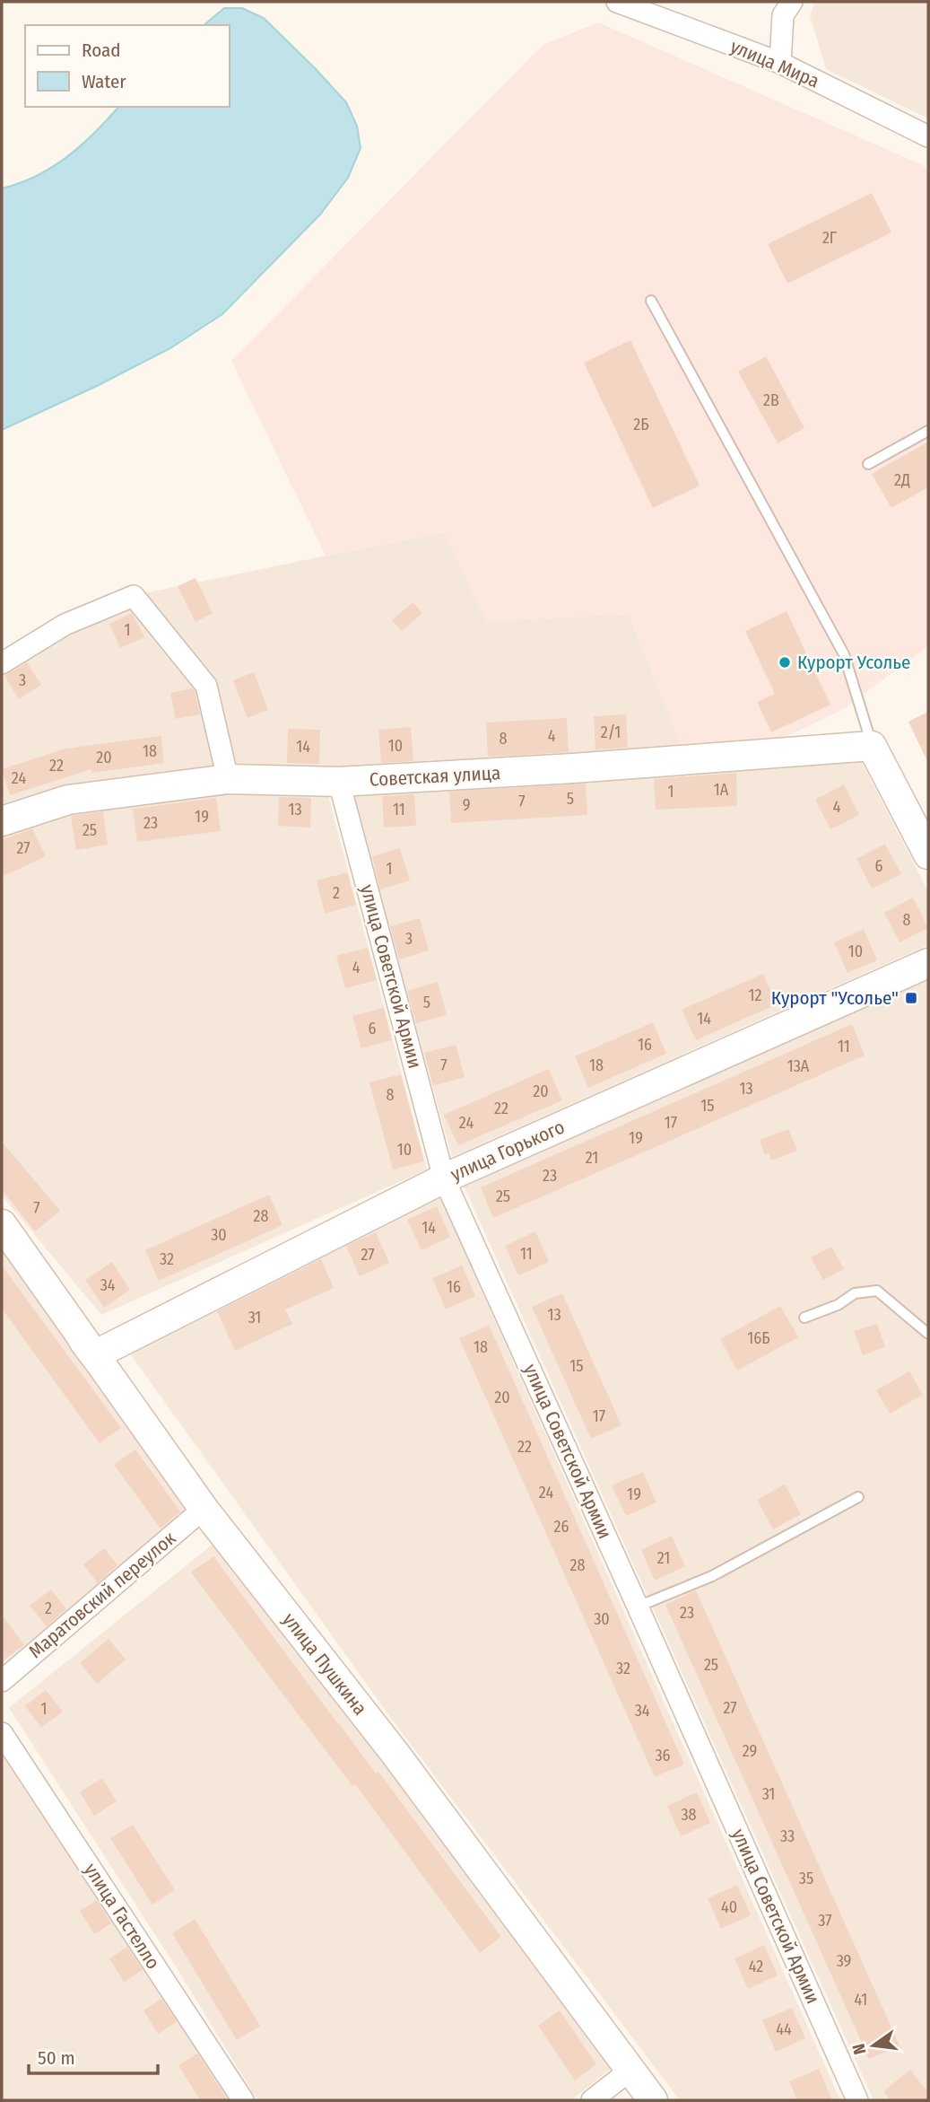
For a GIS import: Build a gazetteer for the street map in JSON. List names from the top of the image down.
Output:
{
  "streets": {
    "street": [
      "улица Мира",
      "Советская улица",
      "улица Советской Армии",
      "улица Горького",
      "Маратовский переулок",
      "улица Пушкина",
      "улица Гастелло"
    ]
  },
  "crossings": [
    ["Советская улица", "улица Советской Армии"],
    ["улица Советской Армии", "улица Горького"],
    ["улица Горького", "улица Пушкина"],
    ["Маратовский переулок", "улица Пушкина"]
  ],
  "places": {
    "other": ["Курорт Усолье"],
    "transit": ["Курорт \"Усолье\""]
  },
  "house_numbers": [
    "2Г",
    "2В",
    "2Б",
    "2Д",
    "1",
    "3",
    "2/1",
    "4",
    "8",
    "10",
    "14",
    "18",
    "20",
    "22",
    "24",
    "1А",
    "1",
    "5",
    "7",
    "9",
    "4",
    "13",
    "11",
    "19",
    "23",
    "25",
    "27",
    "6",
    "1",
    "2",
    "8",
    "3",
    "10",
    "4",
    "12",
    "5",
    "14",
    "6",
    "16",
    "11",
    "7",
    "18",
    "13А",
    "13",
    "20",
    "8",
    "15",
    "22",
    "24",
    "17",
    "19",
    "10",
    "21",
    "23",
    "25",
    "7",
    "28",
    "14",
    "30",
    "11",
    "27",
    "32",
    "34",
    "16",
    "13",
    "31",
    "16Б",
    "18",
    "15",
    "20",
    "17",
    "22",
    "24",
    "19",
    "26",
    "21",
    "28",
    "2",
    "23",
    "30",
    "25",
    "32",
    "27",
    "1",
    "34",
    "29",
    "36",
    "31",
    "38",
    "33",
    "35",
    "40",
    "37",
    "39",
    "42",
    "41",
    "44"
  ],
  "legend": ["Road", "Water"],
  "scale_bar": "50 m",
  "north": "left"
}
